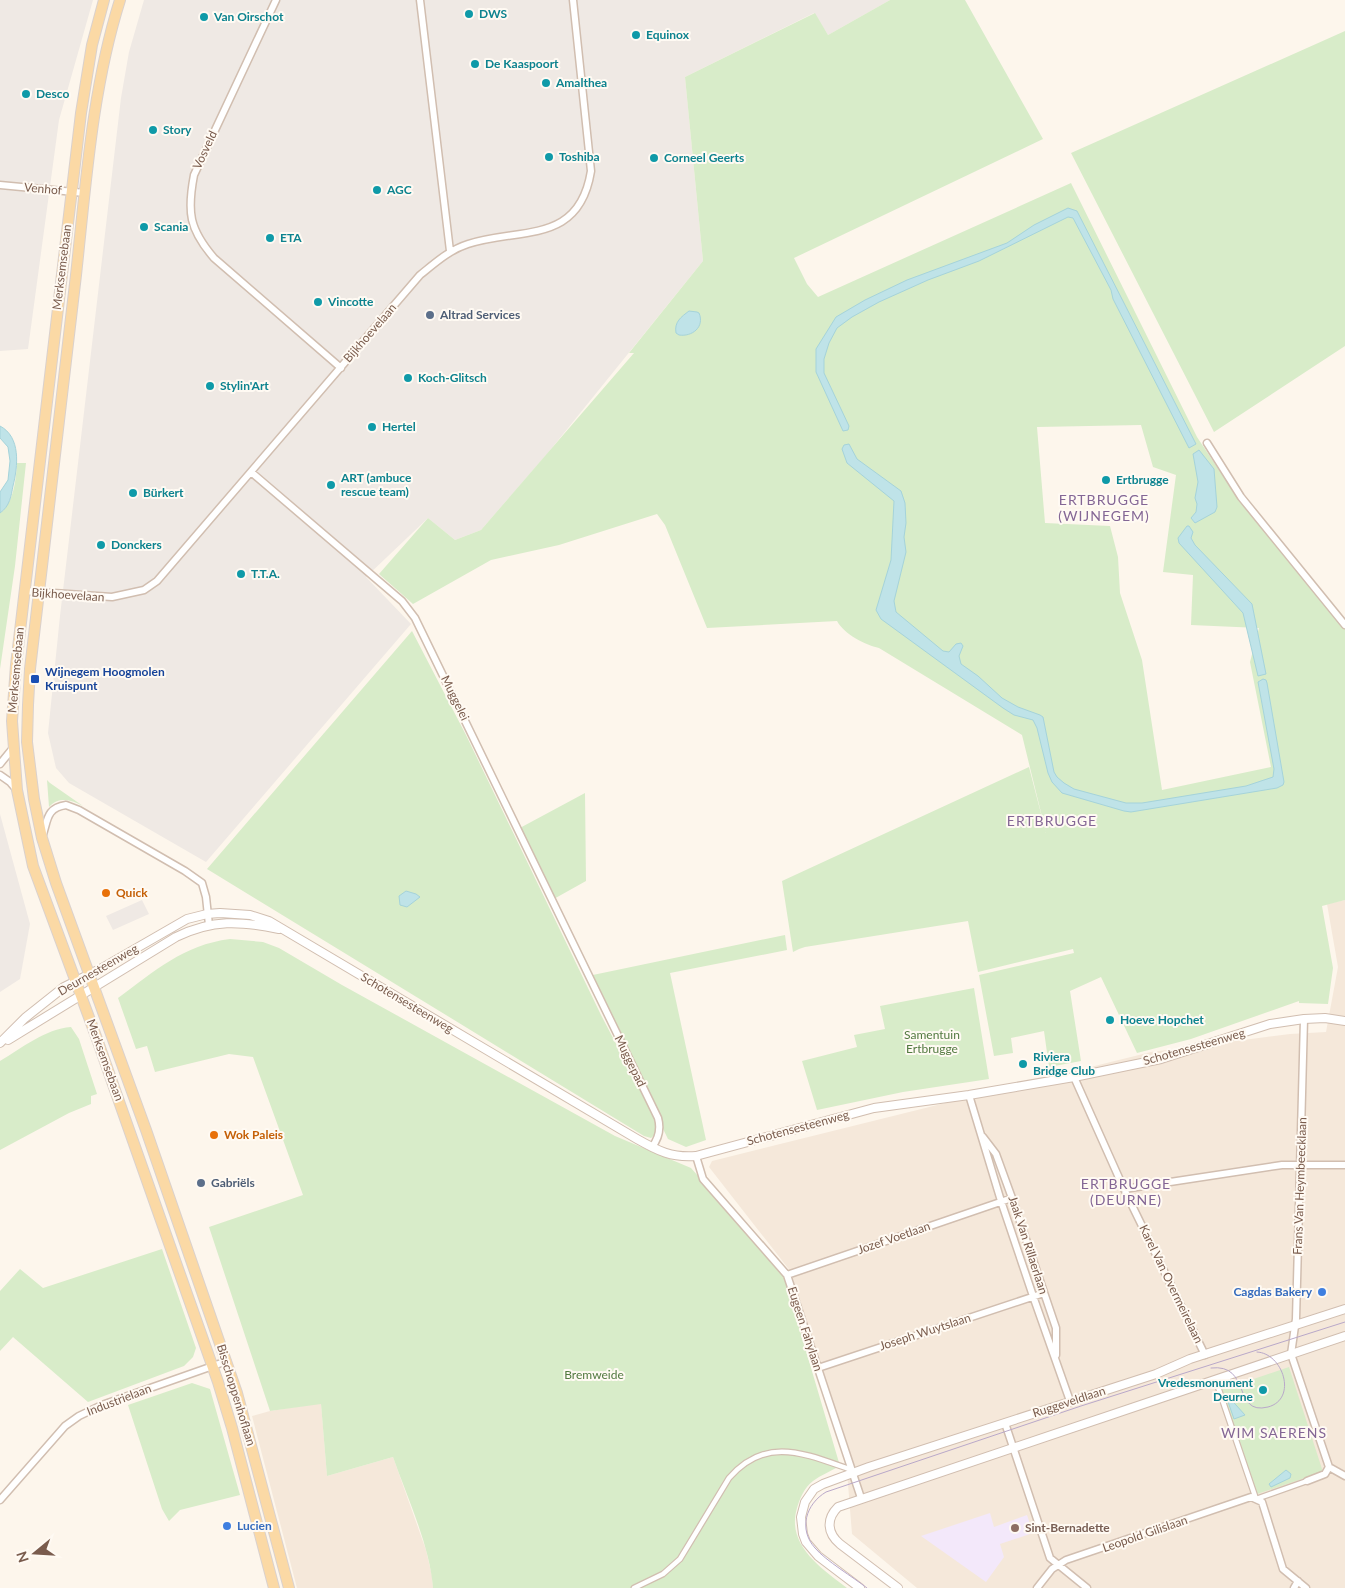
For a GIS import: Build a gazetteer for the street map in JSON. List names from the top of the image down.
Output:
{
  "streets": {
    "main road": ["Merksemsebaan", "Bisschoppenhoflaan"],
    "street": [
      "Vosveld",
      "Venhof",
      "Bijkhoevelaan",
      "Muggelei",
      "Deurnesteenweg",
      "Schotensesteenweg",
      "Muggepad",
      "Frans Van Heymbeecklaan",
      "Jozef Voetlaan",
      "Jaak Van Rillaerlaan",
      "Karel Van Overmeirelaan",
      "Eugeen Fahylaan",
      "Joseph Wuytslaan",
      "Industrielaan",
      "Ruggeveldlaan",
      "Leopold Gilislaan"
    ]
  },
  "crossings": [
    ["Vosveld", "Bijkhoevelaan"],
    ["Venhof", "Merksemsebaan"],
    ["Merksemsebaan", "Bijkhoevelaan"],
    ["Merksemsebaan", "Deurnesteenweg"],
    ["Merksemsebaan", "Bisschoppenhoflaan"],
    ["Bijkhoevelaan", "Muggelei"],
    ["Muggelei", "Muggepad"],
    ["Deurnesteenweg", "Schotensesteenweg"],
    ["Schotensesteenweg", "Muggepad"],
    ["Schotensesteenweg", "Frans Van Heymbeecklaan"],
    ["Schotensesteenweg", "Jaak Van Rillaerlaan"],
    ["Schotensesteenweg", "Karel Van Overmeirelaan"],
    ["Schotensesteenweg", "Eugeen Fahylaan"],
    ["Frans Van Heymbeecklaan", "Ruggeveldlaan"],
    ["Jozef Voetlaan", "Jaak Van Rillaerlaan"],
    ["Jozef Voetlaan", "Eugeen Fahylaan"],
    ["Jaak Van Rillaerlaan", "Joseph Wuytslaan"],
    ["Jaak Van Rillaerlaan", "Ruggeveldlaan"],
    ["Karel Van Overmeirelaan", "Ruggeveldlaan"],
    ["Eugeen Fahylaan", "Joseph Wuytslaan"],
    ["Eugeen Fahylaan", "Ruggeveldlaan"],
    ["Bisschoppenhoflaan", "Industrielaan"]
  ],
  "districts": [
    "ERTBRUGGE (WIJNEGEM)",
    "ERTBRUGGE",
    "ERTBRUGGE (DEURNE)",
    "WIM SAERENS"
  ],
  "parks": ["Samentuin Ertbrugge", "Bremweide"],
  "places": {
    "other": [
      "DWS",
      "Van Oirschot",
      "Equinox",
      "De Kaaspoort",
      "Amalthea",
      "Desco",
      "Story",
      "Toshiba",
      "Corneel Geerts",
      "AGC",
      "Scania",
      "ETA",
      "Vincotte",
      "Altrad Services",
      "Koch-Glitsch",
      "Stylin'Art",
      "Hertel",
      "Ertbrugge",
      "ART (ambuce rescue team)",
      "Bürkert",
      "Donckers",
      "T.T.A.",
      "Quick",
      "Hoeve Hopchet",
      "Riviera Bridge Club",
      "Wok Paleis",
      "Gabriëls",
      "Cagdas Bakery",
      "Vredesmonument Deurne",
      "Lucien",
      "Sint-Bernadette"
    ],
    "transit": ["Wijnegem Hoogmolen Kruispunt"]
  },
  "north": "left"
}
